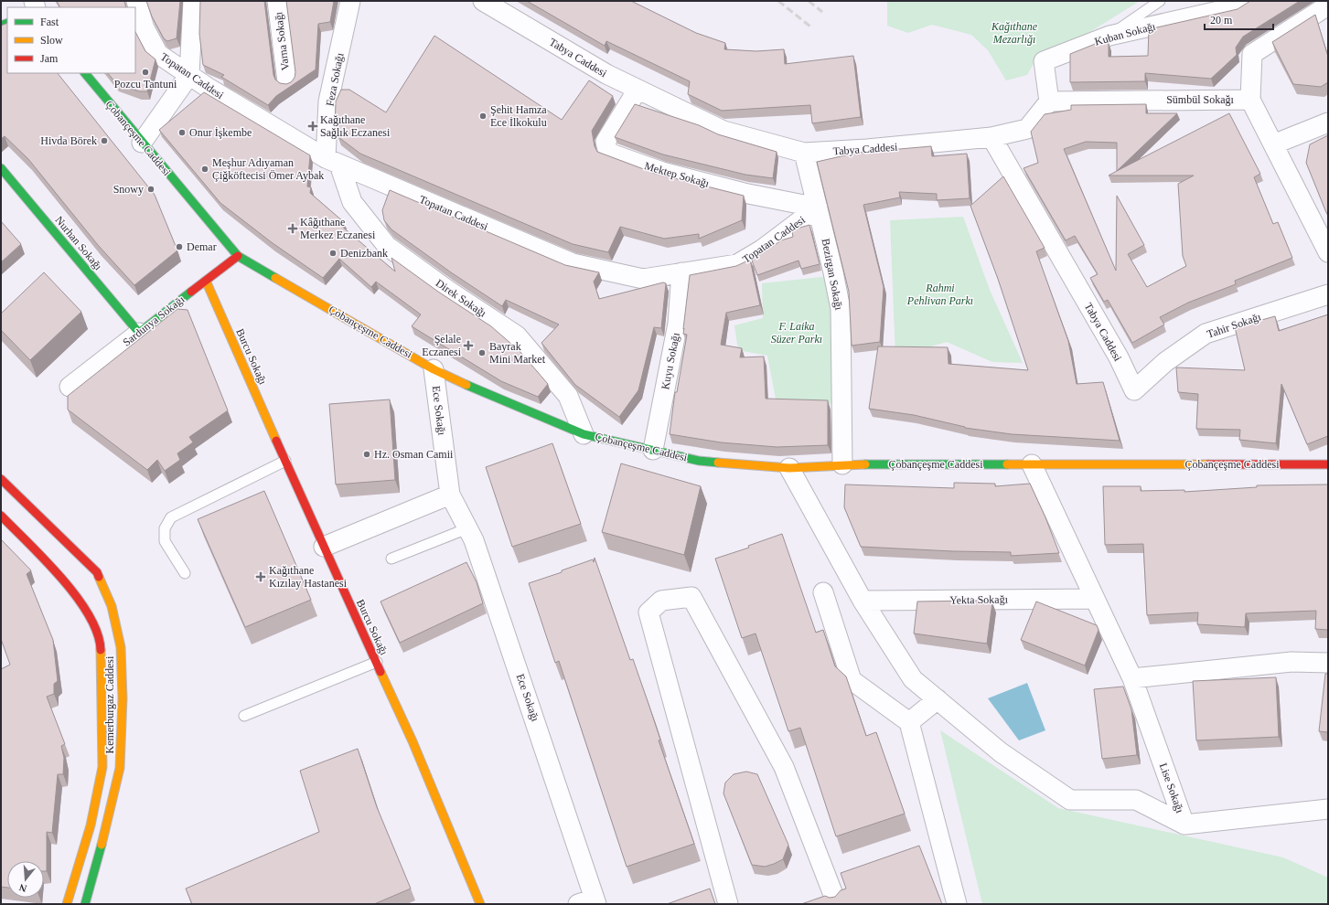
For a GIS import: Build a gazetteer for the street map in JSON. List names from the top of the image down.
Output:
{
  "streets": {
    "main road": [
      "Çobançeşme Caddesi",
      "Nurhan Sokağı",
      "Sardunya Sokağı",
      "Burcu Sokağı",
      "Kemerburgaz Caddesi"
    ],
    "street": [
      "Kuban Sokağı",
      "Varna Sokağı",
      "Tabya Caddesi",
      "Topatan Caddesi",
      "Feza Sokağı",
      "Sümbül Sokağı",
      "Mektep Sokağı",
      "Bezirgan Sokağı",
      "Direk Sokağı",
      "Tahir Sokağı",
      "Kuyu Sokağı",
      "Ece Sokağı",
      "Yekta Sokağı",
      "Lise Sokağı"
    ]
  },
  "crossings": [
    ["Kuban Sokağı", "Sümbül Sokağı"],
    ["Tabya Caddesi", "Mektep Sokağı"],
    ["Tabya Caddesi", "Bezirgan Sokağı"],
    ["Tabya Caddesi", "Tahir Sokağı"],
    ["Topatan Caddesi", "Feza Sokağı"],
    ["Topatan Caddesi", "Mektep Sokağı"],
    ["Topatan Caddesi", "Bezirgan Sokağı"],
    ["Topatan Caddesi", "Direk Sokağı"],
    ["Topatan Caddesi", "Kuyu Sokağı"],
    ["Feza Sokağı", "Direk Sokağı"],
    ["Çobançeşme Caddesi", "Bezirgan Sokağı"],
    ["Çobançeşme Caddesi", "Direk Sokağı"],
    ["Çobançeşme Caddesi", "Sardunya Sokağı"],
    ["Çobançeşme Caddesi", "Kuyu Sokağı"],
    ["Çobançeşme Caddesi", "Ece Sokağı"],
    ["Çobançeşme Caddesi", "Lise Sokağı"],
    ["Mektep Sokağı", "Bezirgan Sokağı"],
    ["Nurhan Sokağı", "Sardunya Sokağı"],
    ["Sardunya Sokağı", "Burcu Sokağı"],
    ["Yekta Sokağı", "Lise Sokağı"]
  ],
  "parks": ["Kağıthane Mezarlığı", "Rahmi Pehlivan Parkı", "F. Laika Süzer Parkı"],
  "places": {
    "other": [
      "Pozcu Tantuni",
      "Şehit Hamza Ece İlkokulu",
      "Onur İşkembe",
      "Hivda Börek",
      "Meşhur Adıyaman Çiğköftecisi Ömer Aybak",
      "Snowy",
      "Demar",
      "Denizbank",
      "Bayrak Mini Market",
      "Hz. Osman Camii"
    ],
    "health": [
      "Kağıthane Sağlık Eczanesi",
      "Kâğıthane Merkez Eczanesi",
      "Şelale Eczanesi",
      "Kağıthane Kızılay Hastanesi"
    ]
  },
  "legend": ["Fast", "Slow", "Jam"],
  "scale_bar": "20 m",
  "north": "bottom"
}
